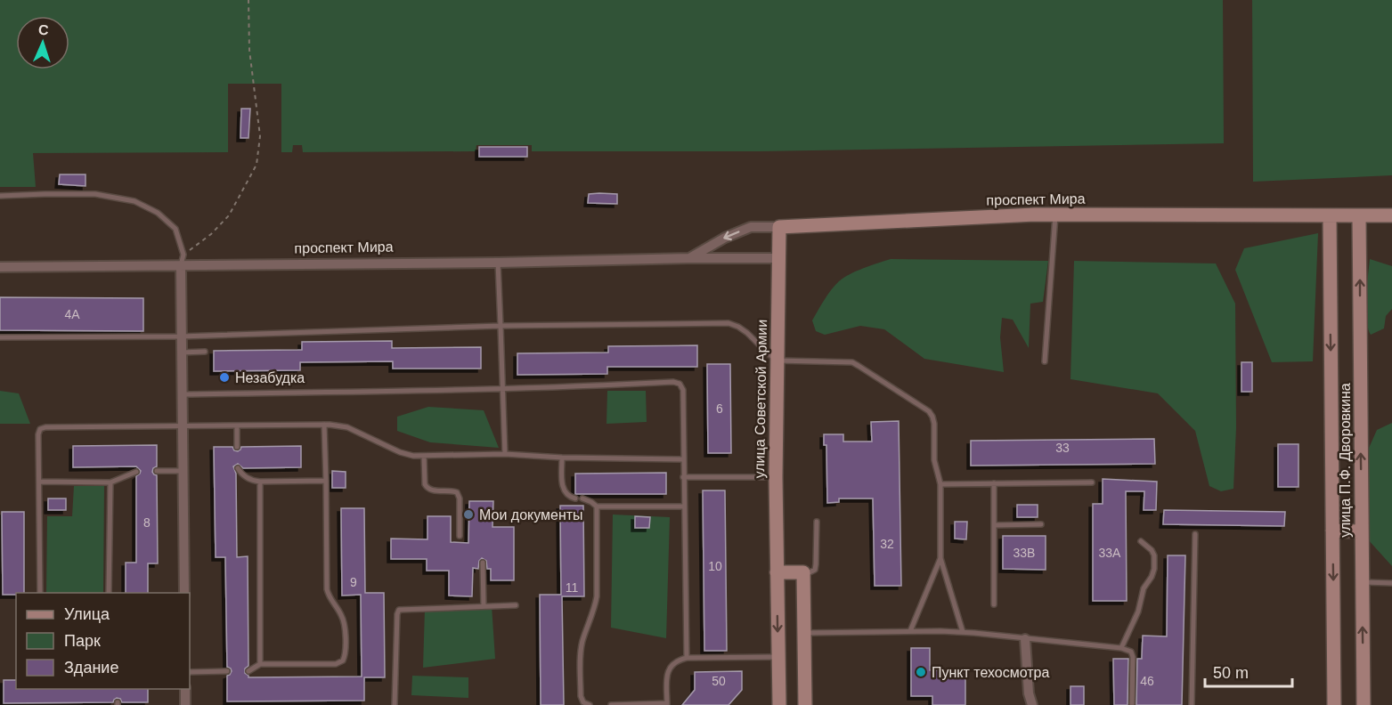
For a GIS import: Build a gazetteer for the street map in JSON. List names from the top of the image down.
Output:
{
  "streets": {
    "street": ["проспект Мира", "улица Советской Армии", "улица П.Ф. Дворовкина"]
  },
  "crossings": [
    ["проспект Мира", "улица Советской Армии"],
    ["проспект Мира", "улица П.Ф. Дворовкина"]
  ],
  "places": ["Незабудка", "Мои документы", "Пункт техосмотра"],
  "house_numbers": [
    "4А",
    "6",
    "33",
    "8",
    "32",
    "33В",
    "33А",
    "10",
    "9",
    "11",
    "50",
    "46"
  ],
  "legend": ["Улица", "Парк", "Здание"],
  "scale_bar": "50 m",
  "north": "top"
}
